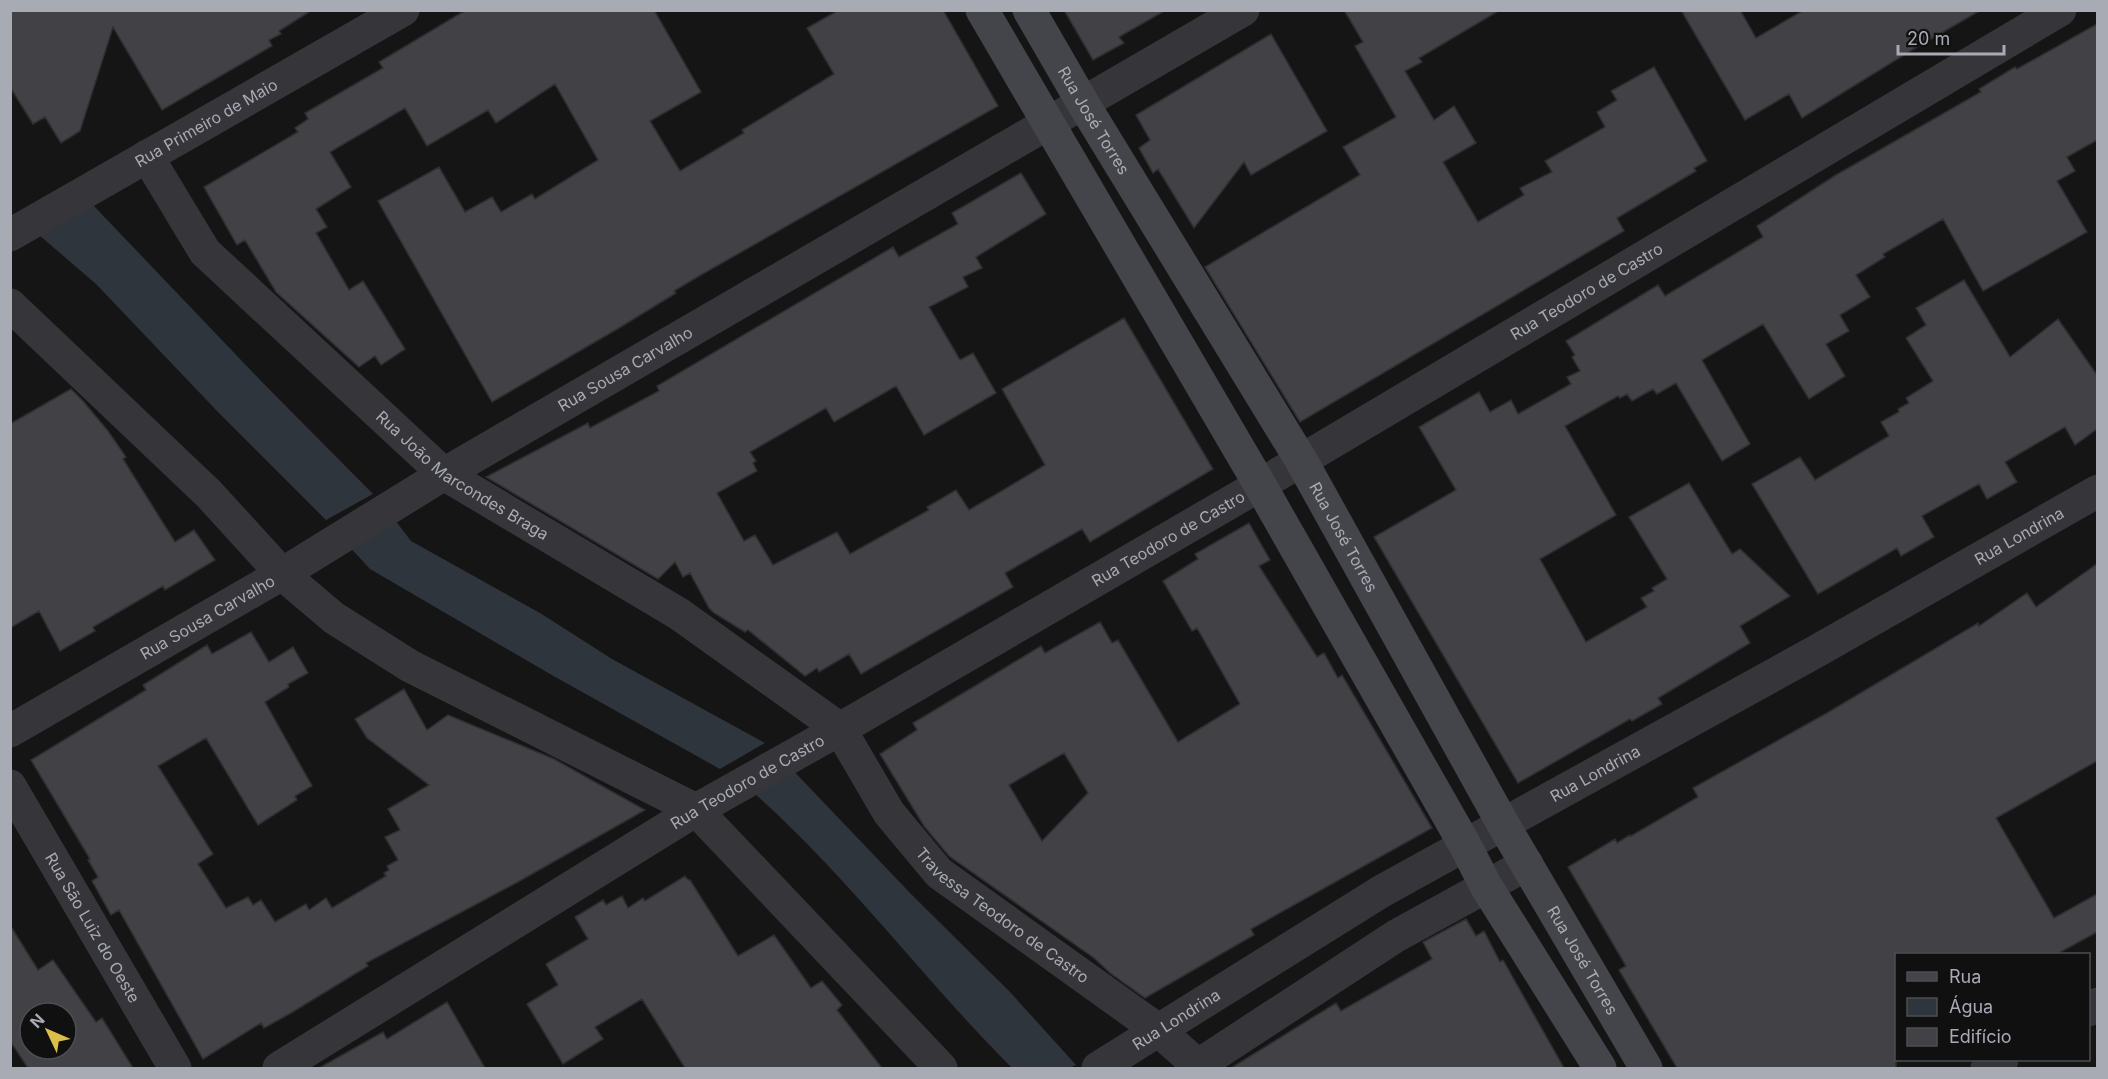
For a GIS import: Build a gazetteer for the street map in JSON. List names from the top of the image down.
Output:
{
  "streets": {
    "street": [
      "Rua José Torres",
      "Rua Primeiro de Maio",
      "Rua Teodoro de Castro",
      "Rua Sousa Carvalho",
      "Rua João Marcondes Braga",
      "Rua Londrina",
      "Travessa Teodoro de Castro",
      "Rua São Luiz do Oeste"
    ]
  },
  "crossings": [
    ["Rua José Torres", "Rua Teodoro de Castro"],
    ["Rua José Torres", "Rua Sousa Carvalho"],
    ["Rua José Torres", "Rua Londrina"],
    ["Rua Primeiro de Maio", "Rua João Marcondes Braga"],
    ["Rua Teodoro de Castro", "Rua João Marcondes Braga"],
    ["Rua Teodoro de Castro", "Travessa Teodoro de Castro"],
    ["Rua Sousa Carvalho", "Rua João Marcondes Braga"],
    ["Rua João Marcondes Braga", "Travessa Teodoro de Castro"],
    ["Rua Londrina", "Travessa Teodoro de Castro"]
  ],
  "legend": ["Rua", "Água", "Edifício"],
  "scale_bar": "20 m",
  "north": "top left"
}
